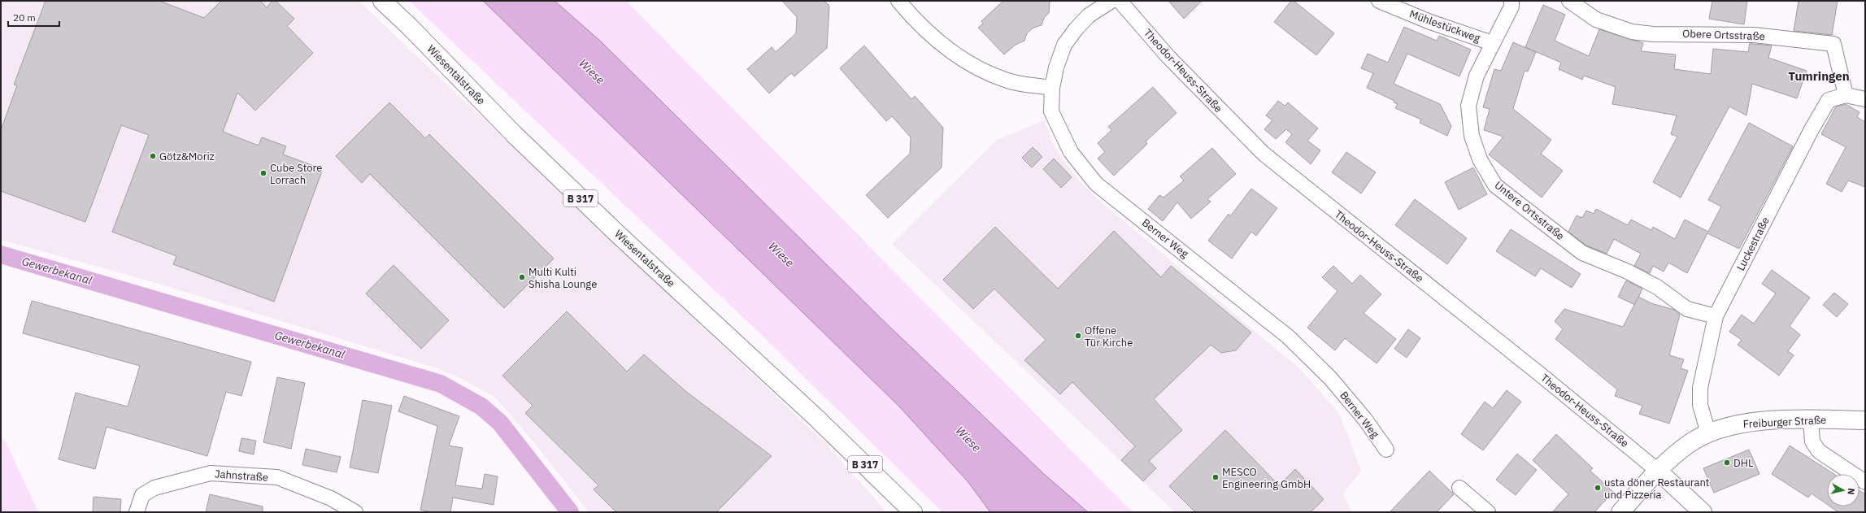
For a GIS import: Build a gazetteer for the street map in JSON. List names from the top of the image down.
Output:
{
  "streets": {
    "main road": ["Wiesentalstraße", "B 317", "Freiburger Straße"],
    "street": [
      "Mühlestückweg",
      "Obere Ortsstraße",
      "Theodor-Heuss-Straße",
      "Untere Ortsstraße",
      "Berner Weg",
      "Luckestraße",
      "Jahnstraße"
    ]
  },
  "crossings": [
    ["Mühlestückweg", "Untere Ortsstraße"],
    ["Obere Ortsstraße", "Luckestraße"],
    ["Theodor-Heuss-Straße", "Freiburger Straße"],
    ["Untere Ortsstraße", "Luckestraße"],
    ["Luckestraße", "Freiburger Straße"]
  ],
  "districts": ["Tumringen"],
  "water": ["Wiese", "Gewerbekanal"],
  "places": [
    "Götz&Moriz",
    "Cube Store Lorrach",
    "Multi Kulti Shisha Lounge",
    "Offene Tür Kirche",
    "DHL",
    "MESCO Engineering GmbH",
    "usta döner Restaurant und Pizzeria"
  ],
  "scale_bar": "20 m",
  "north": "right"
}
